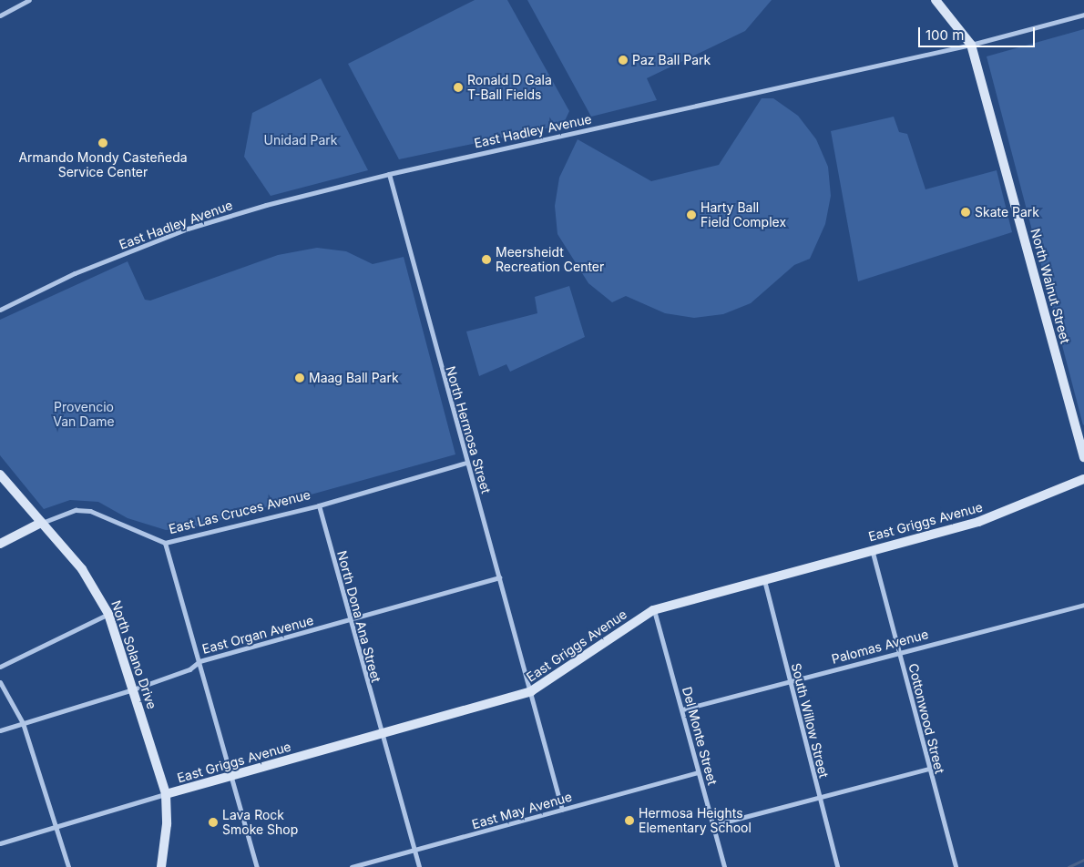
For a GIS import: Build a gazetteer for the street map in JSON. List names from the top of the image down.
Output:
{
  "streets": {
    "street": [
      "East Hadley Avenue",
      "North Walnut Street",
      "North Hermosa Street",
      "East Las Cruces Avenue",
      "East Griggs Avenue",
      "North Dona Ana Street",
      "East Organ Avenue",
      "Palomas Avenue",
      "North Solano Drive",
      "Cottonwood Street",
      "South Willow Street",
      "Del Monte Street",
      "East May Avenue"
    ]
  },
  "crossings": [
    ["East Hadley Avenue", "North Walnut Street"],
    ["East Hadley Avenue", "North Hermosa Street"],
    ["North Hermosa Street", "East Las Cruces Avenue"],
    ["North Hermosa Street", "East Griggs Avenue"],
    ["North Hermosa Street", "East Organ Avenue"],
    ["North Hermosa Street", "East May Avenue"],
    ["East Las Cruces Avenue", "North Dona Ana Street"],
    ["East Las Cruces Avenue", "North Solano Drive"],
    ["East Griggs Avenue", "North Dona Ana Street"],
    ["East Griggs Avenue", "North Solano Drive"],
    ["East Griggs Avenue", "Cottonwood Street"],
    ["East Griggs Avenue", "South Willow Street"],
    ["East Griggs Avenue", "Del Monte Street"],
    ["North Dona Ana Street", "East Organ Avenue"],
    ["North Dona Ana Street", "East May Avenue"],
    ["East Organ Avenue", "North Solano Drive"],
    ["Palomas Avenue", "Cottonwood Street"],
    ["Palomas Avenue", "South Willow Street"],
    ["Palomas Avenue", "Del Monte Street"],
    ["Del Monte Street", "East May Avenue"]
  ],
  "parks": ["Unidad Park", "Provencio Van Dame"],
  "places": [
    "Paz Ball Park",
    "Ronald D Gala T-Ball Fields",
    "Armando Mondy Casteñeda Service Center",
    "Skate Park",
    "Harty Ball Field Complex",
    "Meersheidt Recreation Center",
    "Maag Ball Park",
    "Hermosa Heights Elementary School",
    "Lava Rock Smoke Shop"
  ],
  "scale_bar": "100 m"
}
